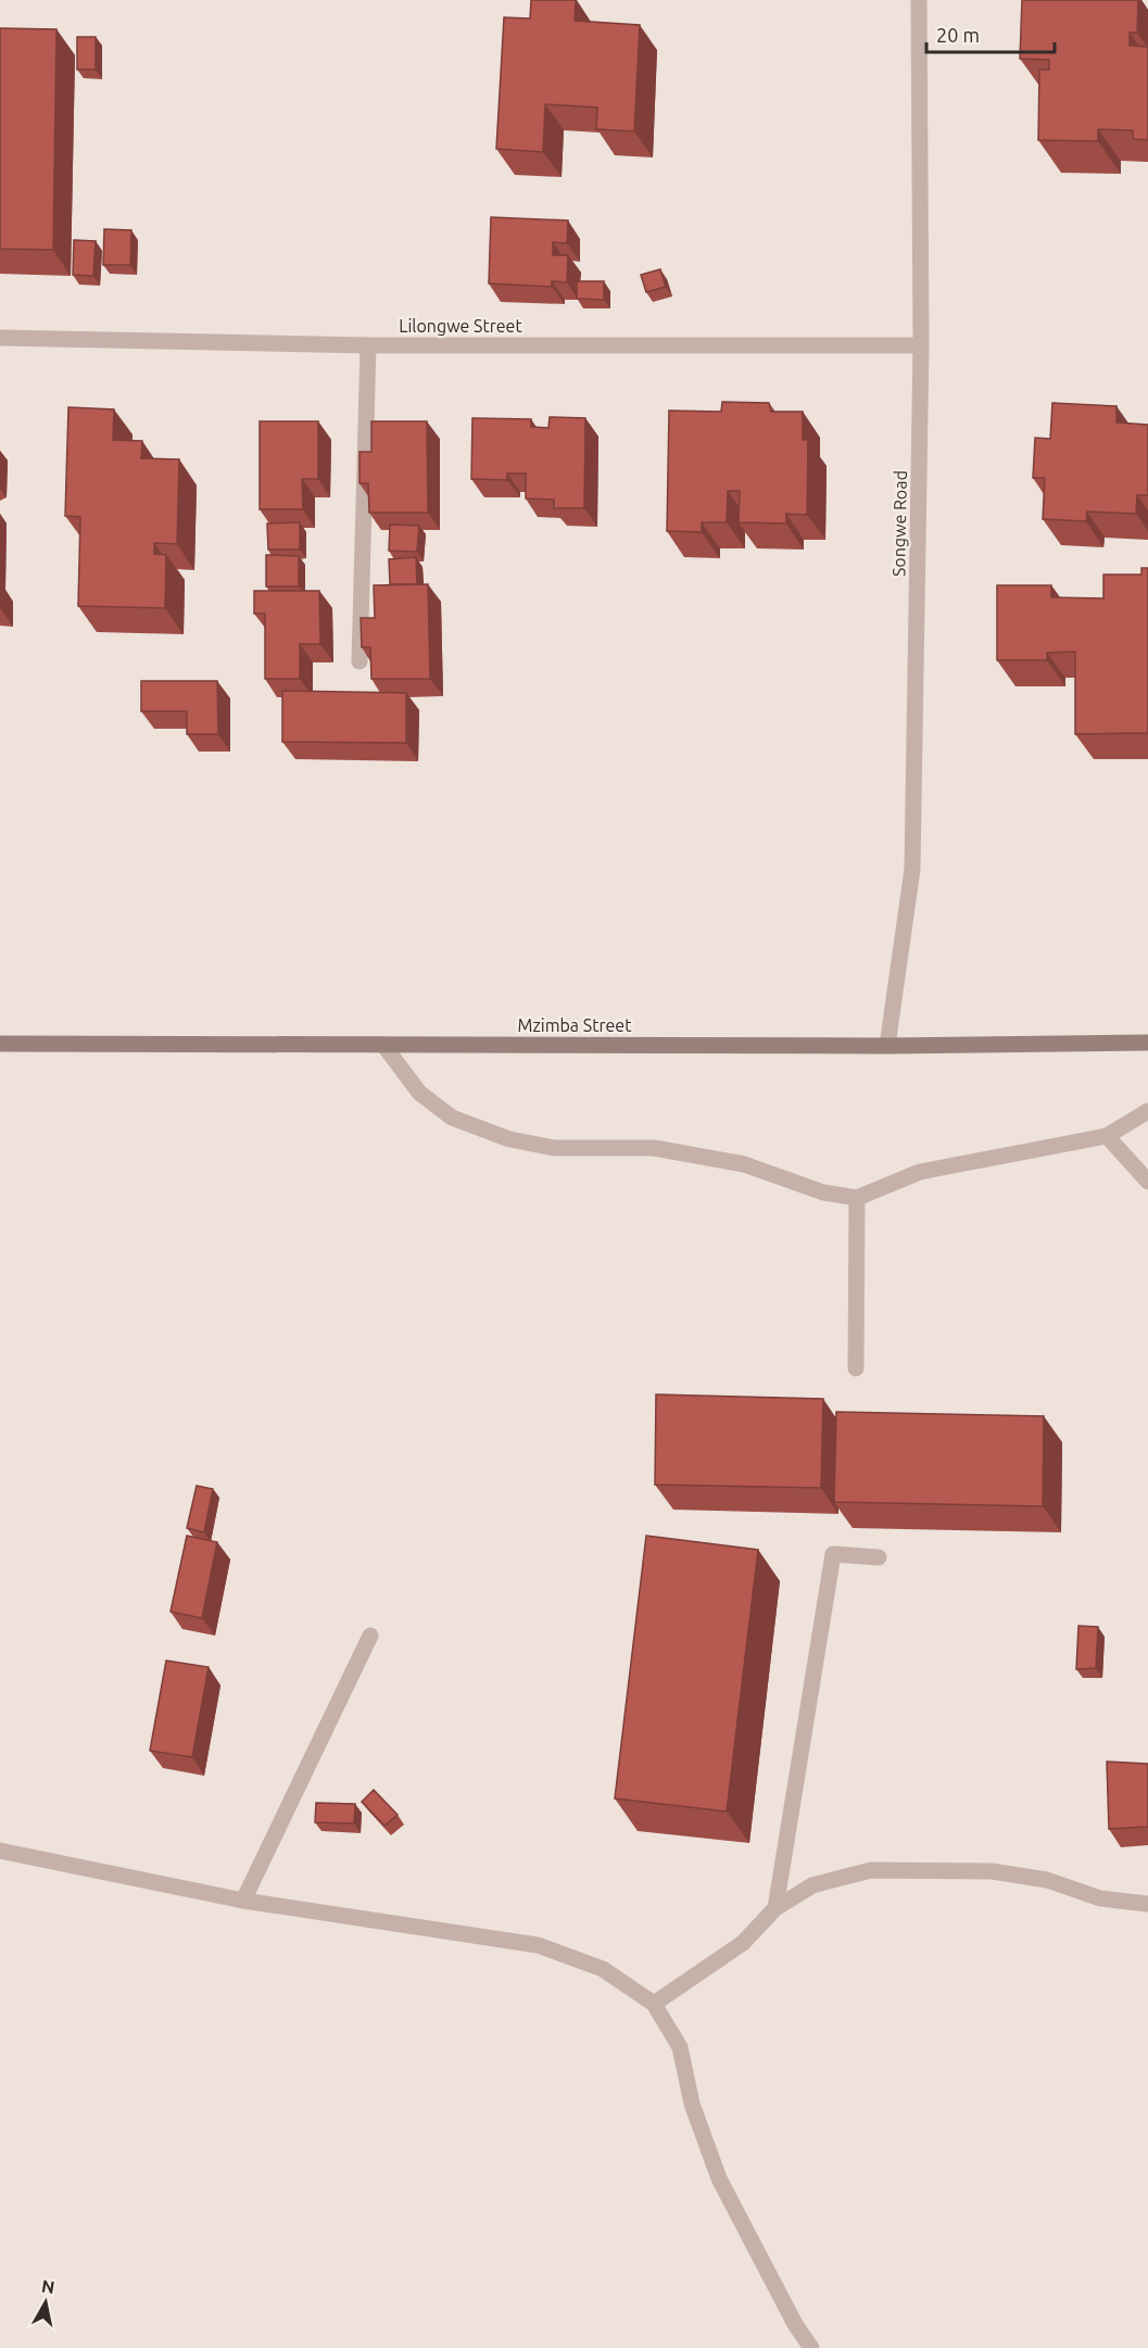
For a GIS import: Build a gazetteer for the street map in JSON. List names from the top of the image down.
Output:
{
  "streets": {
    "main road": ["Mzimba Street"],
    "street": ["Lilongwe Street", "Songwe Road"]
  },
  "crossings": [
    ["Lilongwe Street", "Songwe Road"],
    ["Songwe Road", "Mzimba Street"]
  ],
  "scale_bar": "20 m",
  "north": "top"
}
